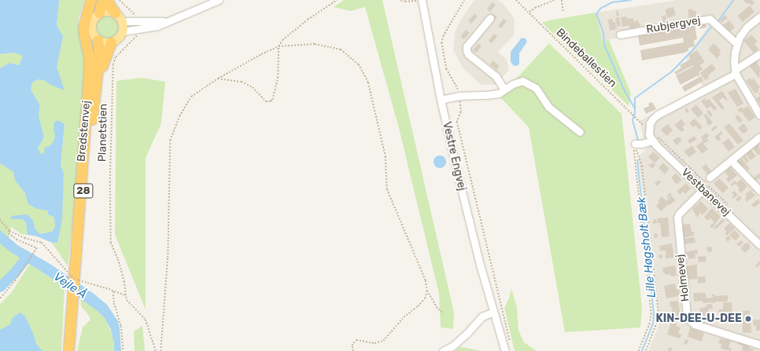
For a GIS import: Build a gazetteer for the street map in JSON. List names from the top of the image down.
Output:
{
  "streets": {
    "highway": ["Bredstenvej", "28"],
    "street": [
      "Rubjergvej",
      "Vestre Engvej",
      "Vestbanevej",
      "Holmevej"
    ],
    "path": ["Bindeballestien", "Planetstien"]
  },
  "crossings": [
    ["Bredstenvej", "28"],
    ["Vestbanevej", "Holmevej"]
  ],
  "water": ["Lille Høgsholt Bæk", "Vejle Å"],
  "places": ["KIN-DEE-U-DEE"]
}
